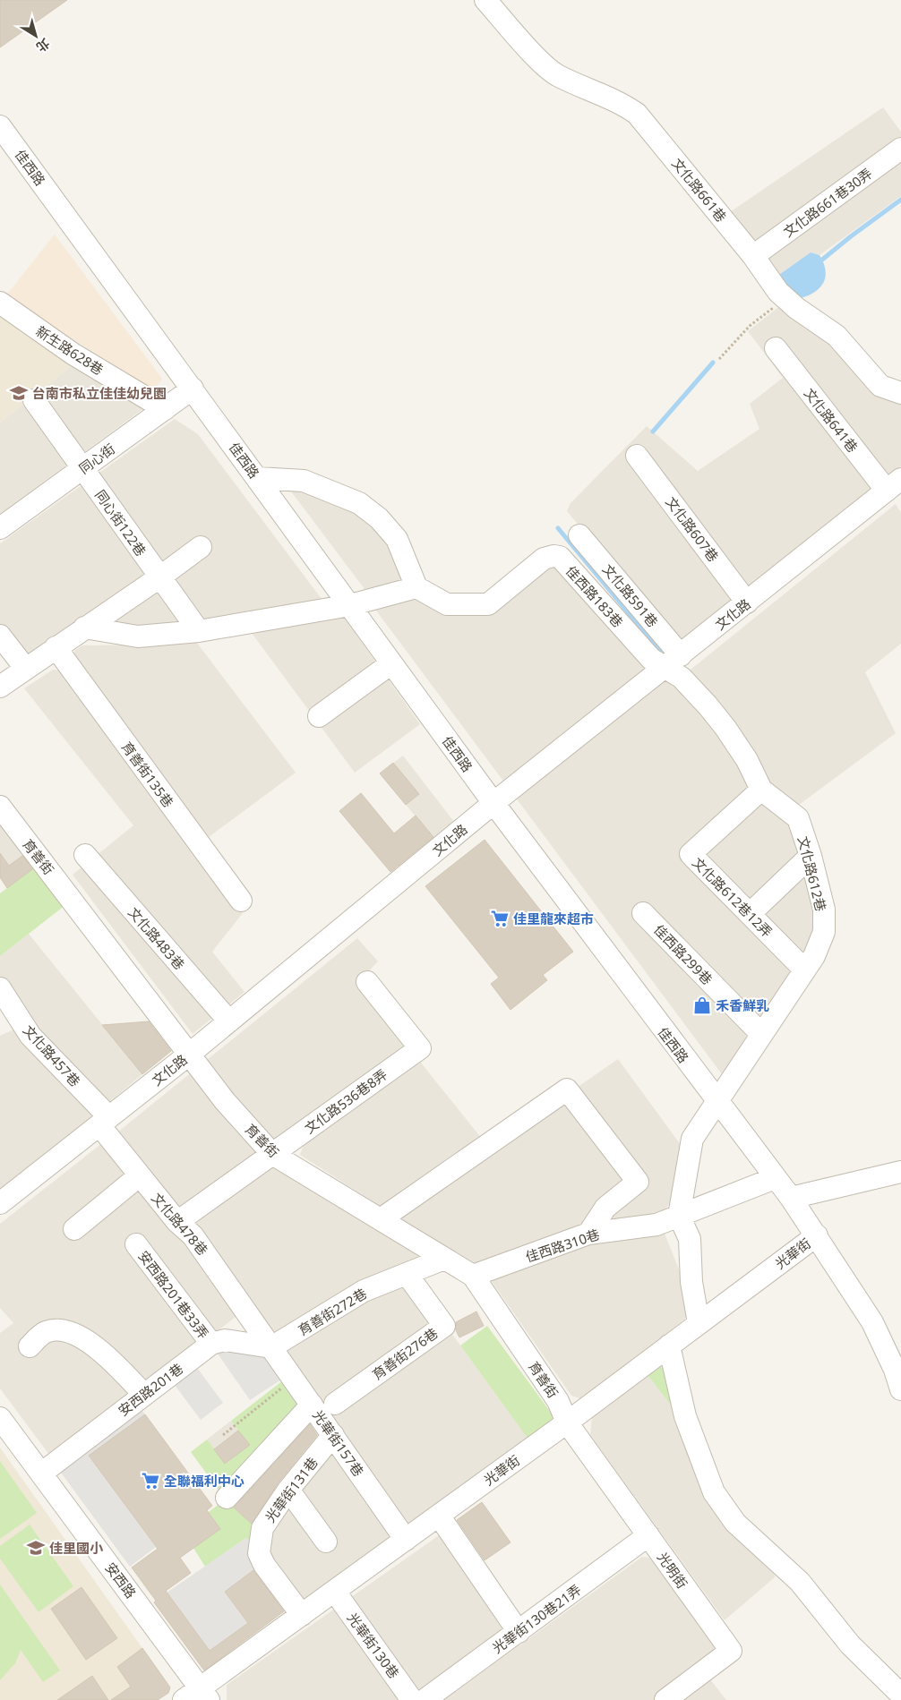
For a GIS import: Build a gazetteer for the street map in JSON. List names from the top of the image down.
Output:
{
  "streets": {
    "street": [
      "佳西路",
      "文化路661巷",
      "文化路661巷30弄",
      "新生路628巷",
      "文化路641巷",
      "同心街",
      "同心街122巷",
      "文化路607巷",
      "文化路591巷",
      "佳西路183巷",
      "文化路",
      "育善街135巷",
      "育善街",
      "文化路612巷",
      "文化路612巷12弄",
      "文化路483巷",
      "佳西路299巷",
      "文化路457巷",
      "文化路536巷8弄",
      "文化路478巷",
      "佳西路310巷",
      "光華街",
      "安西路201巷33弄",
      "育善街272巷",
      "育善街276巷",
      "安西路201巷",
      "光華街157巷",
      "光華街131巷",
      "光明街",
      "安西路",
      "光華街130巷21弄",
      "光華街130巷"
    ]
  },
  "crossings": [
    ["佳西路", "同心街"],
    ["佳西路", "文化路"],
    ["佳西路", "文化路612巷"],
    ["佳西路", "佳西路310巷"],
    ["佳西路", "光華街"],
    ["文化路661巷", "文化路661巷30弄"],
    ["新生路628巷", "同心街"],
    ["文化路641巷", "文化路"],
    ["同心街", "同心街122巷"],
    ["文化路607巷", "文化路"],
    ["文化路591巷", "佳西路183巷"],
    ["文化路591巷", "文化路"],
    ["文化路591巷", "文化路612巷"],
    ["佳西路183巷", "文化路"],
    ["佳西路183巷", "文化路612巷"],
    ["文化路", "育善街"],
    ["文化路", "文化路612巷"],
    ["文化路", "文化路483巷"],
    ["文化路", "文化路457巷"],
    ["文化路", "文化路478巷"],
    ["育善街", "文化路536巷8弄"],
    ["育善街", "佳西路310巷"],
    ["育善街", "光華街"],
    ["育善街", "育善街272巷"],
    ["育善街", "光明街"],
    ["文化路612巷", "文化路612巷12弄"],
    ["文化路612巷", "佳西路299巷"],
    ["文化路457巷", "文化路478巷"],
    ["文化路536巷8弄", "文化路478巷"],
    ["文化路478巷", "育善街272巷"],
    ["文化路478巷", "光華街157巷"],
    ["光華街", "光華街157巷"],
    ["光華街", "光華街131巷"],
    ["光華街", "光明街"],
    ["光華街", "安西路"],
    ["光華街", "光華街130巷"],
    ["安西路201巷33弄", "安西路201巷"],
    ["育善街272巷", "育善街276巷"],
    ["育善街272巷", "光華街157巷"],
    ["安西路201巷", "安西路"],
    ["光華街157巷", "光華街131巷"],
    ["光明街", "光華街130巷21弄"]
  ],
  "places": {
    "school or university": ["台南市私立佳佳幼兒園", "佳里國小"],
    "supermarket": ["佳里龍來超市", "全聯福利中心"],
    "shop": ["禾香鮮乳"]
  },
  "north": "bottom right"
}
